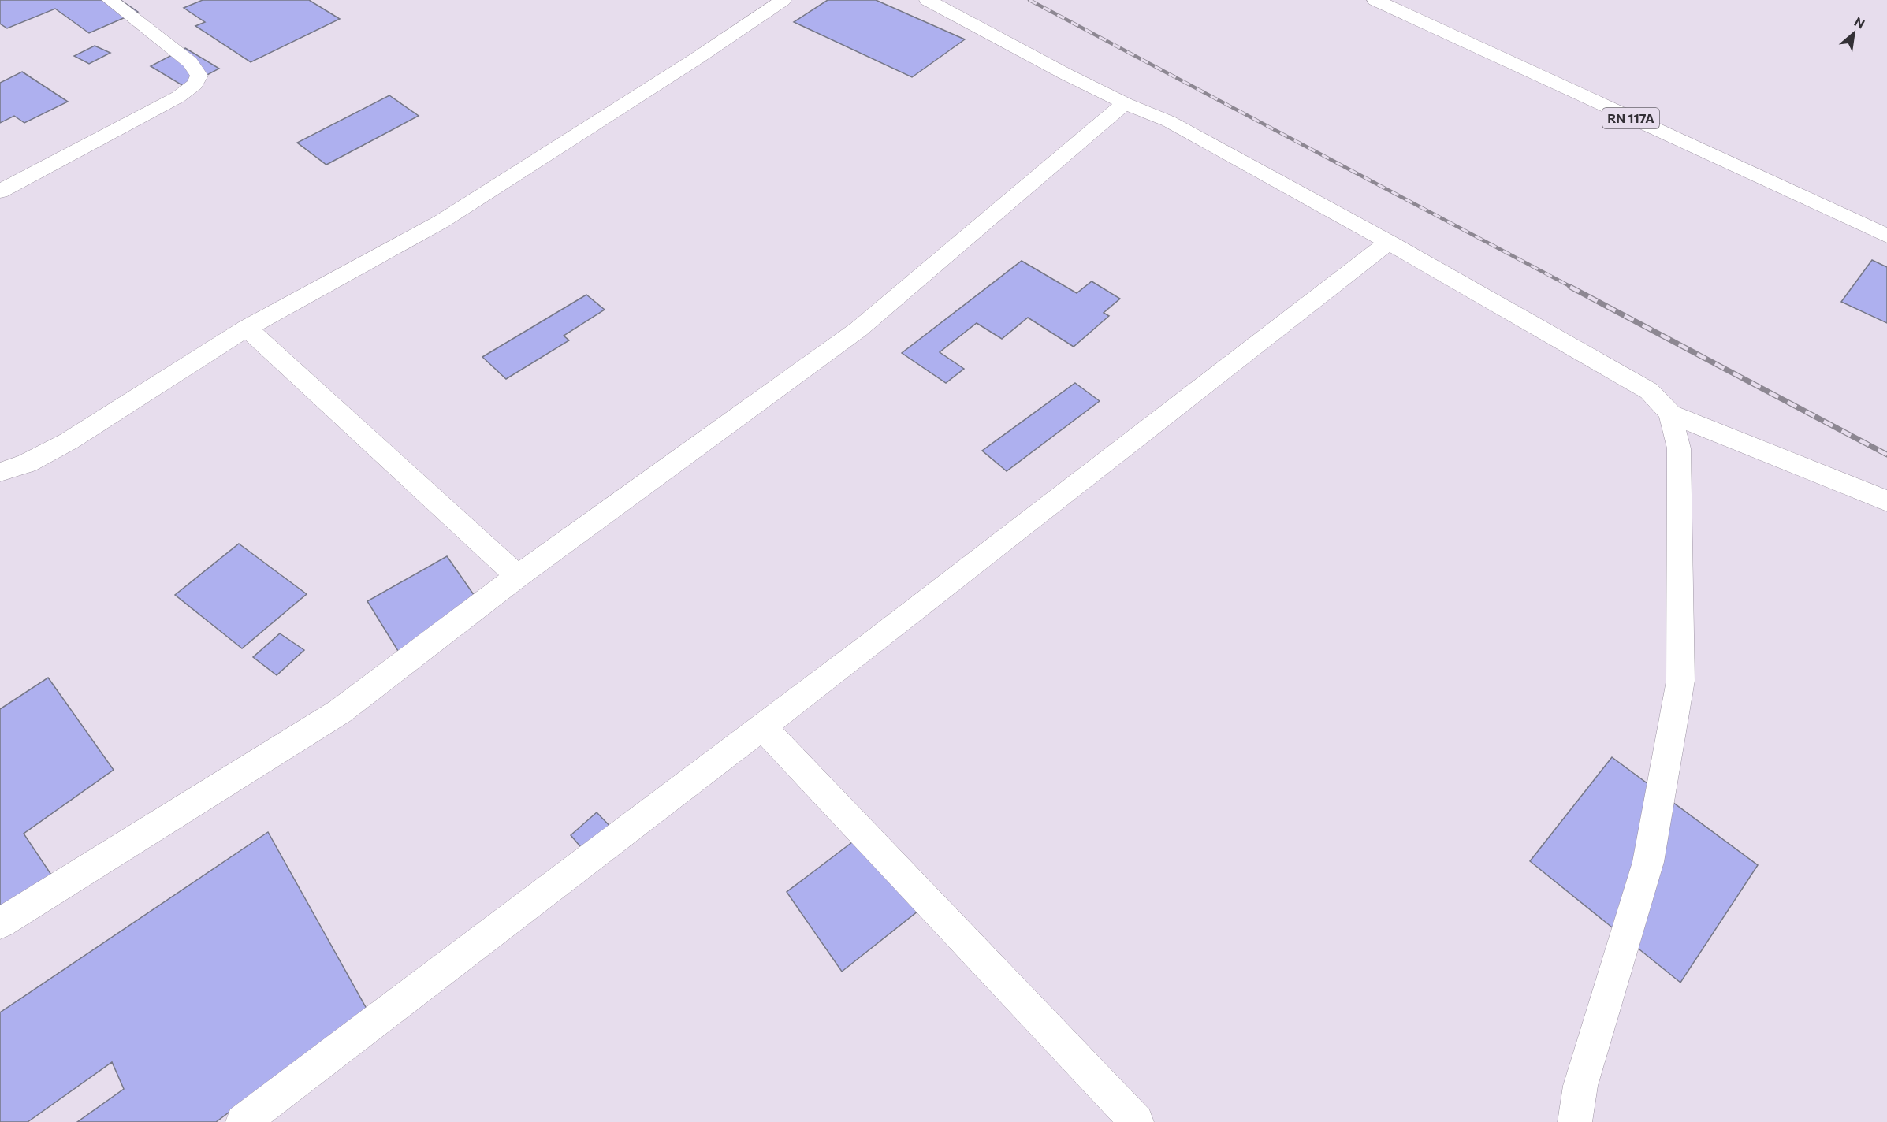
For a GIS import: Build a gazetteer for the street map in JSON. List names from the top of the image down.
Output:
{
  "streets": {
    "street": ["RN 117A"]
  },
  "north": "top right"
}
